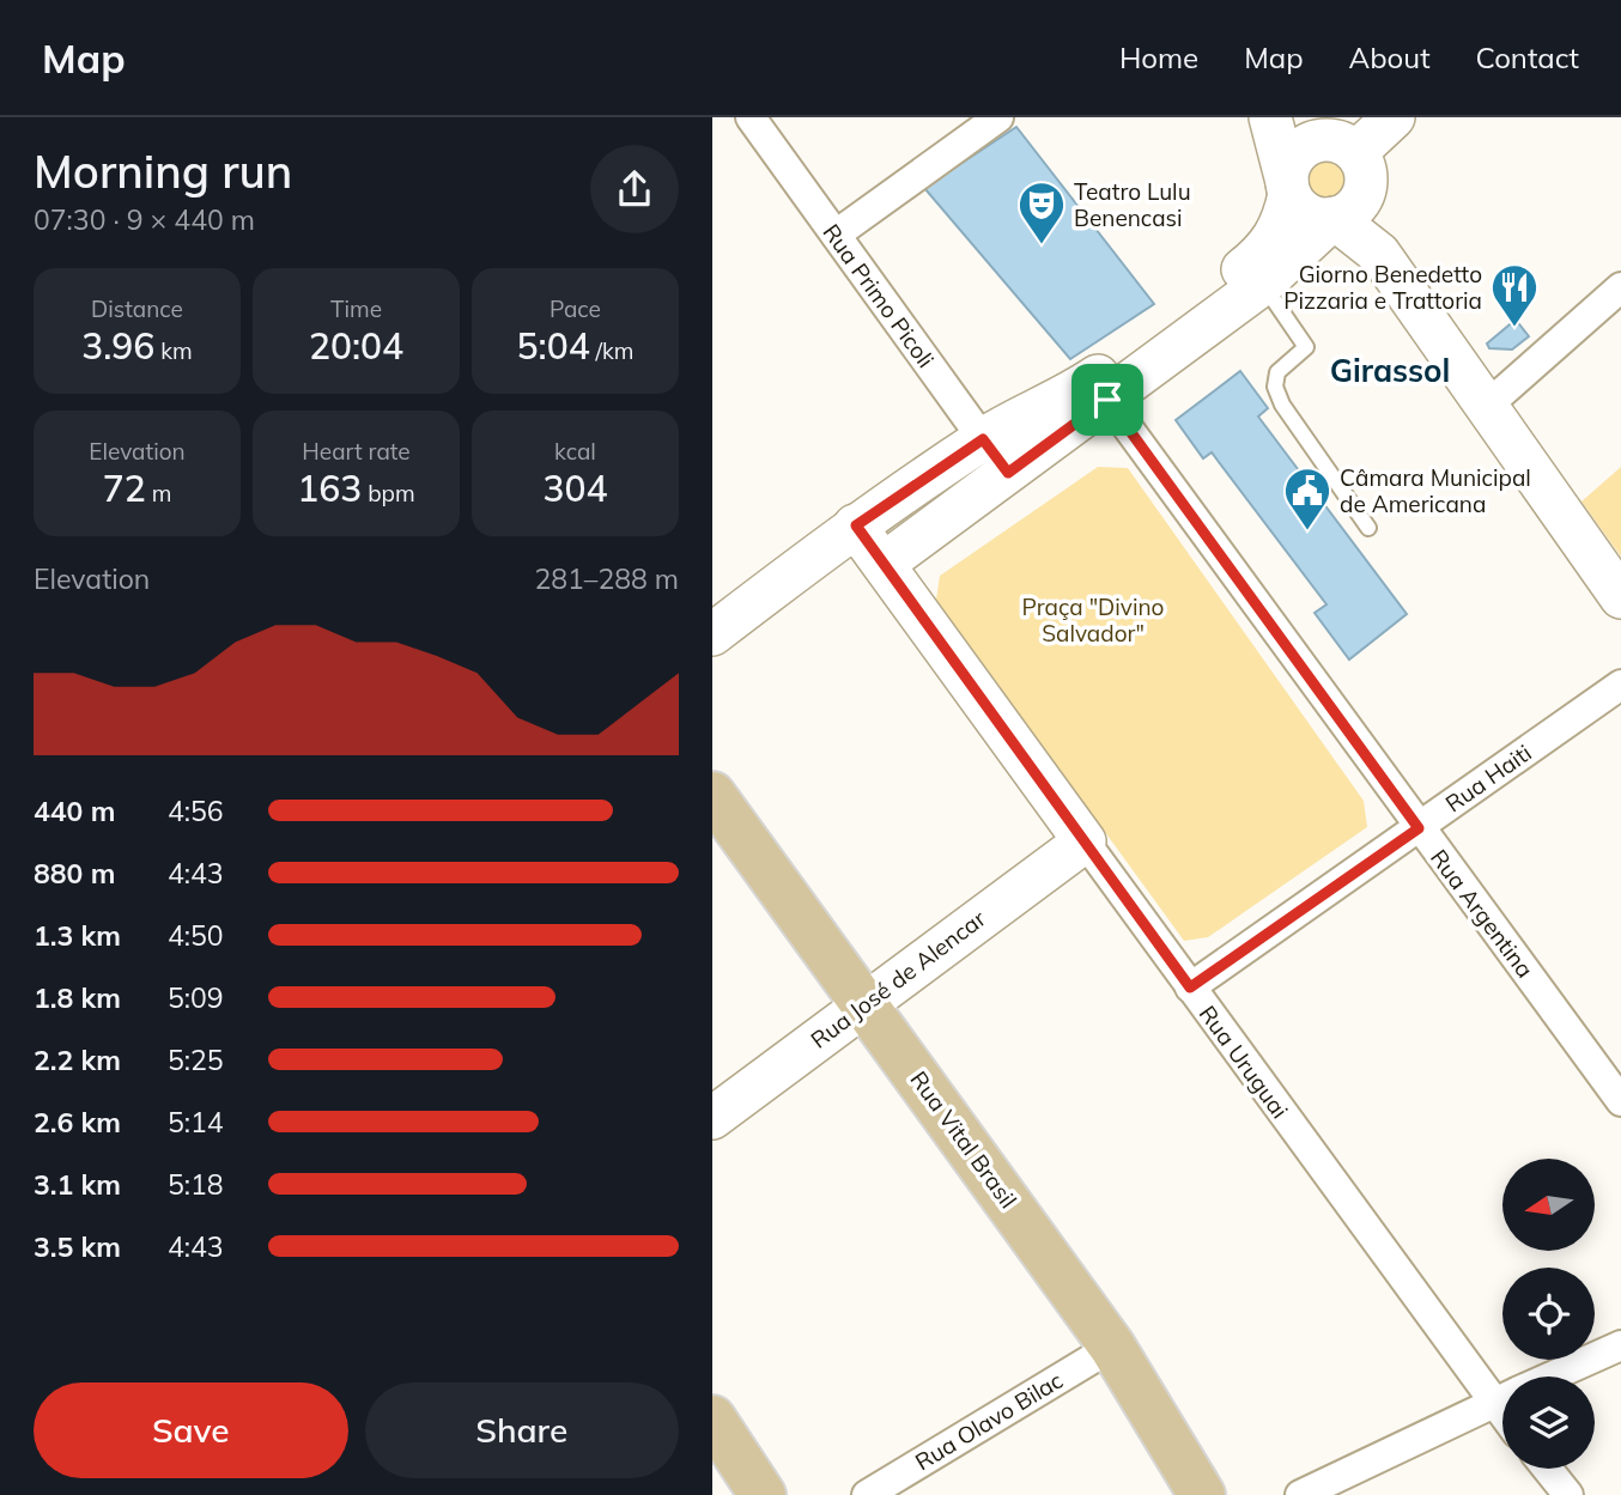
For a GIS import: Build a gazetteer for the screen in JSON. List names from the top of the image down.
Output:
{
  "streets": {
    "main road": ["Rua José de Alencar", "Rua Uruguai", "Rua Vital Brasil"],
    "street": [
      "Rua Primo Picoli",
      "Rua Haiti",
      "Rua Argentina",
      "Rua Olavo Bilac"
    ]
  },
  "crossings": [
    ["Rua Haiti", "Rua Argentina"],
    ["Rua Haiti", "Rua Uruguai"],
    ["Rua José de Alencar", "Rua Uruguai"],
    ["Rua José de Alencar", "Rua Vital Brasil"],
    ["Rua Vital Brasil", "Rua Olavo Bilac"]
  ],
  "districts": ["Girassol"],
  "parks": ["Praça \"Divino Salvador\""],
  "places": {
    "theatre": ["Teatro Lulu Benencasi"],
    "restaurant": ["Giorno Benedetto Pizzaria e Trattoria"],
    "public building": ["Câmara Municipal de Americana"]
  },
  "north": "left",
  "page": {
    "header": "Map",
    "nav": [
      "Home",
      "Map",
      "About",
      "Contact"
    ],
    "heading": ["Morning run", "07:30 · 9 × 440 m"],
    "stats": [
      ["Distance", "3.96 km"],
      ["Time", "20:04"],
      ["Pace", "5:04 /km"],
      ["Elevation", "72 m"],
      ["Heart rate", "163 bpm"],
      ["kcal", "304"]
    ],
    "chart": ["Elevation", "281–288 m"],
    "list": [
      {
        "name": "440 m",
        "note": "4:56"
      },
      {
        "name": "880 m",
        "note": "4:43"
      },
      {
        "name": "1.3 km",
        "note": "4:50"
      },
      {
        "name": "1.8 km",
        "note": "5:09"
      },
      {
        "name": "2.2 km",
        "note": "5:25"
      },
      {
        "name": "2.6 km",
        "note": "5:14"
      },
      {
        "name": "3.1 km",
        "note": "5:18"
      },
      {
        "name": "3.5 km",
        "note": "4:43"
      }
    ],
    "buttons": ["Save", "Share"]
  }
}
